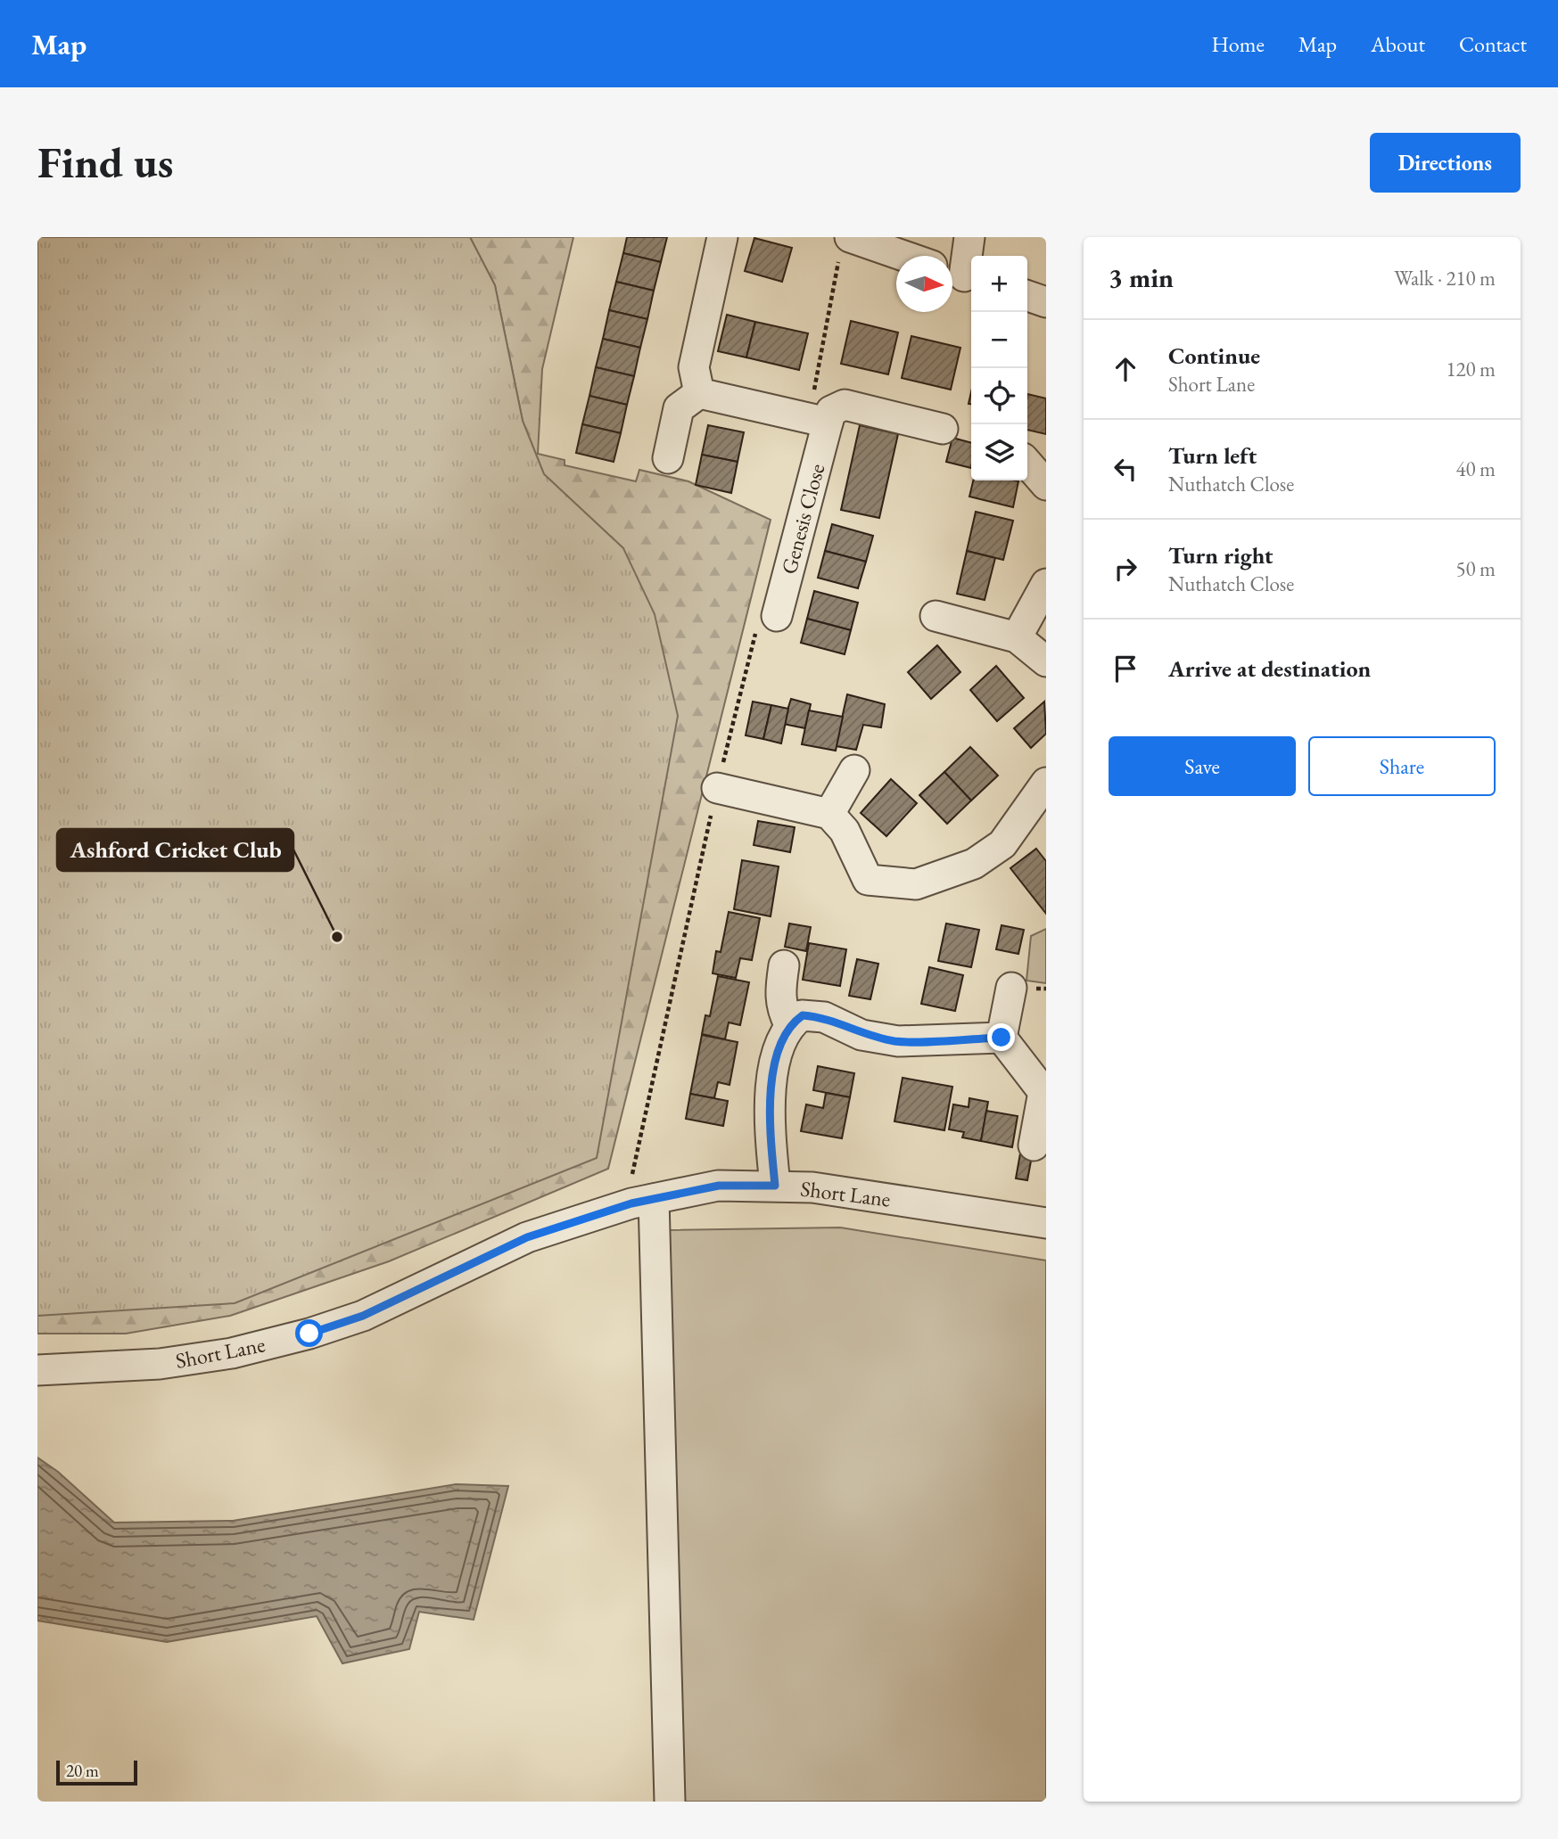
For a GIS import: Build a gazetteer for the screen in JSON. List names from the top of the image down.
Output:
{
  "streets": {
    "street": ["Genesis Close", "Short Lane"]
  },
  "places": ["Ashford Cricket Club"],
  "scale_bar": "20 m",
  "north": "right",
  "page": {
    "header": "Map",
    "nav": [
      "Home",
      "Map",
      "About",
      "Contact"
    ],
    "buttons": [
      "Directions",
      ["Save", "Share"]
    ],
    "title": "Find us",
    "heading": ["3 min", "Walk · 210 m"],
    "map_buttons": ["+", "−"],
    "list": [
      ["Continue", "Short Lane", "120 m"],
      ["Turn left", "Nuthatch Close", "40 m"],
      ["Turn right", "Nuthatch Close", "50 m"],
      "Arrive at destination"
    ],
    "scale": "20 m"
  }
}
